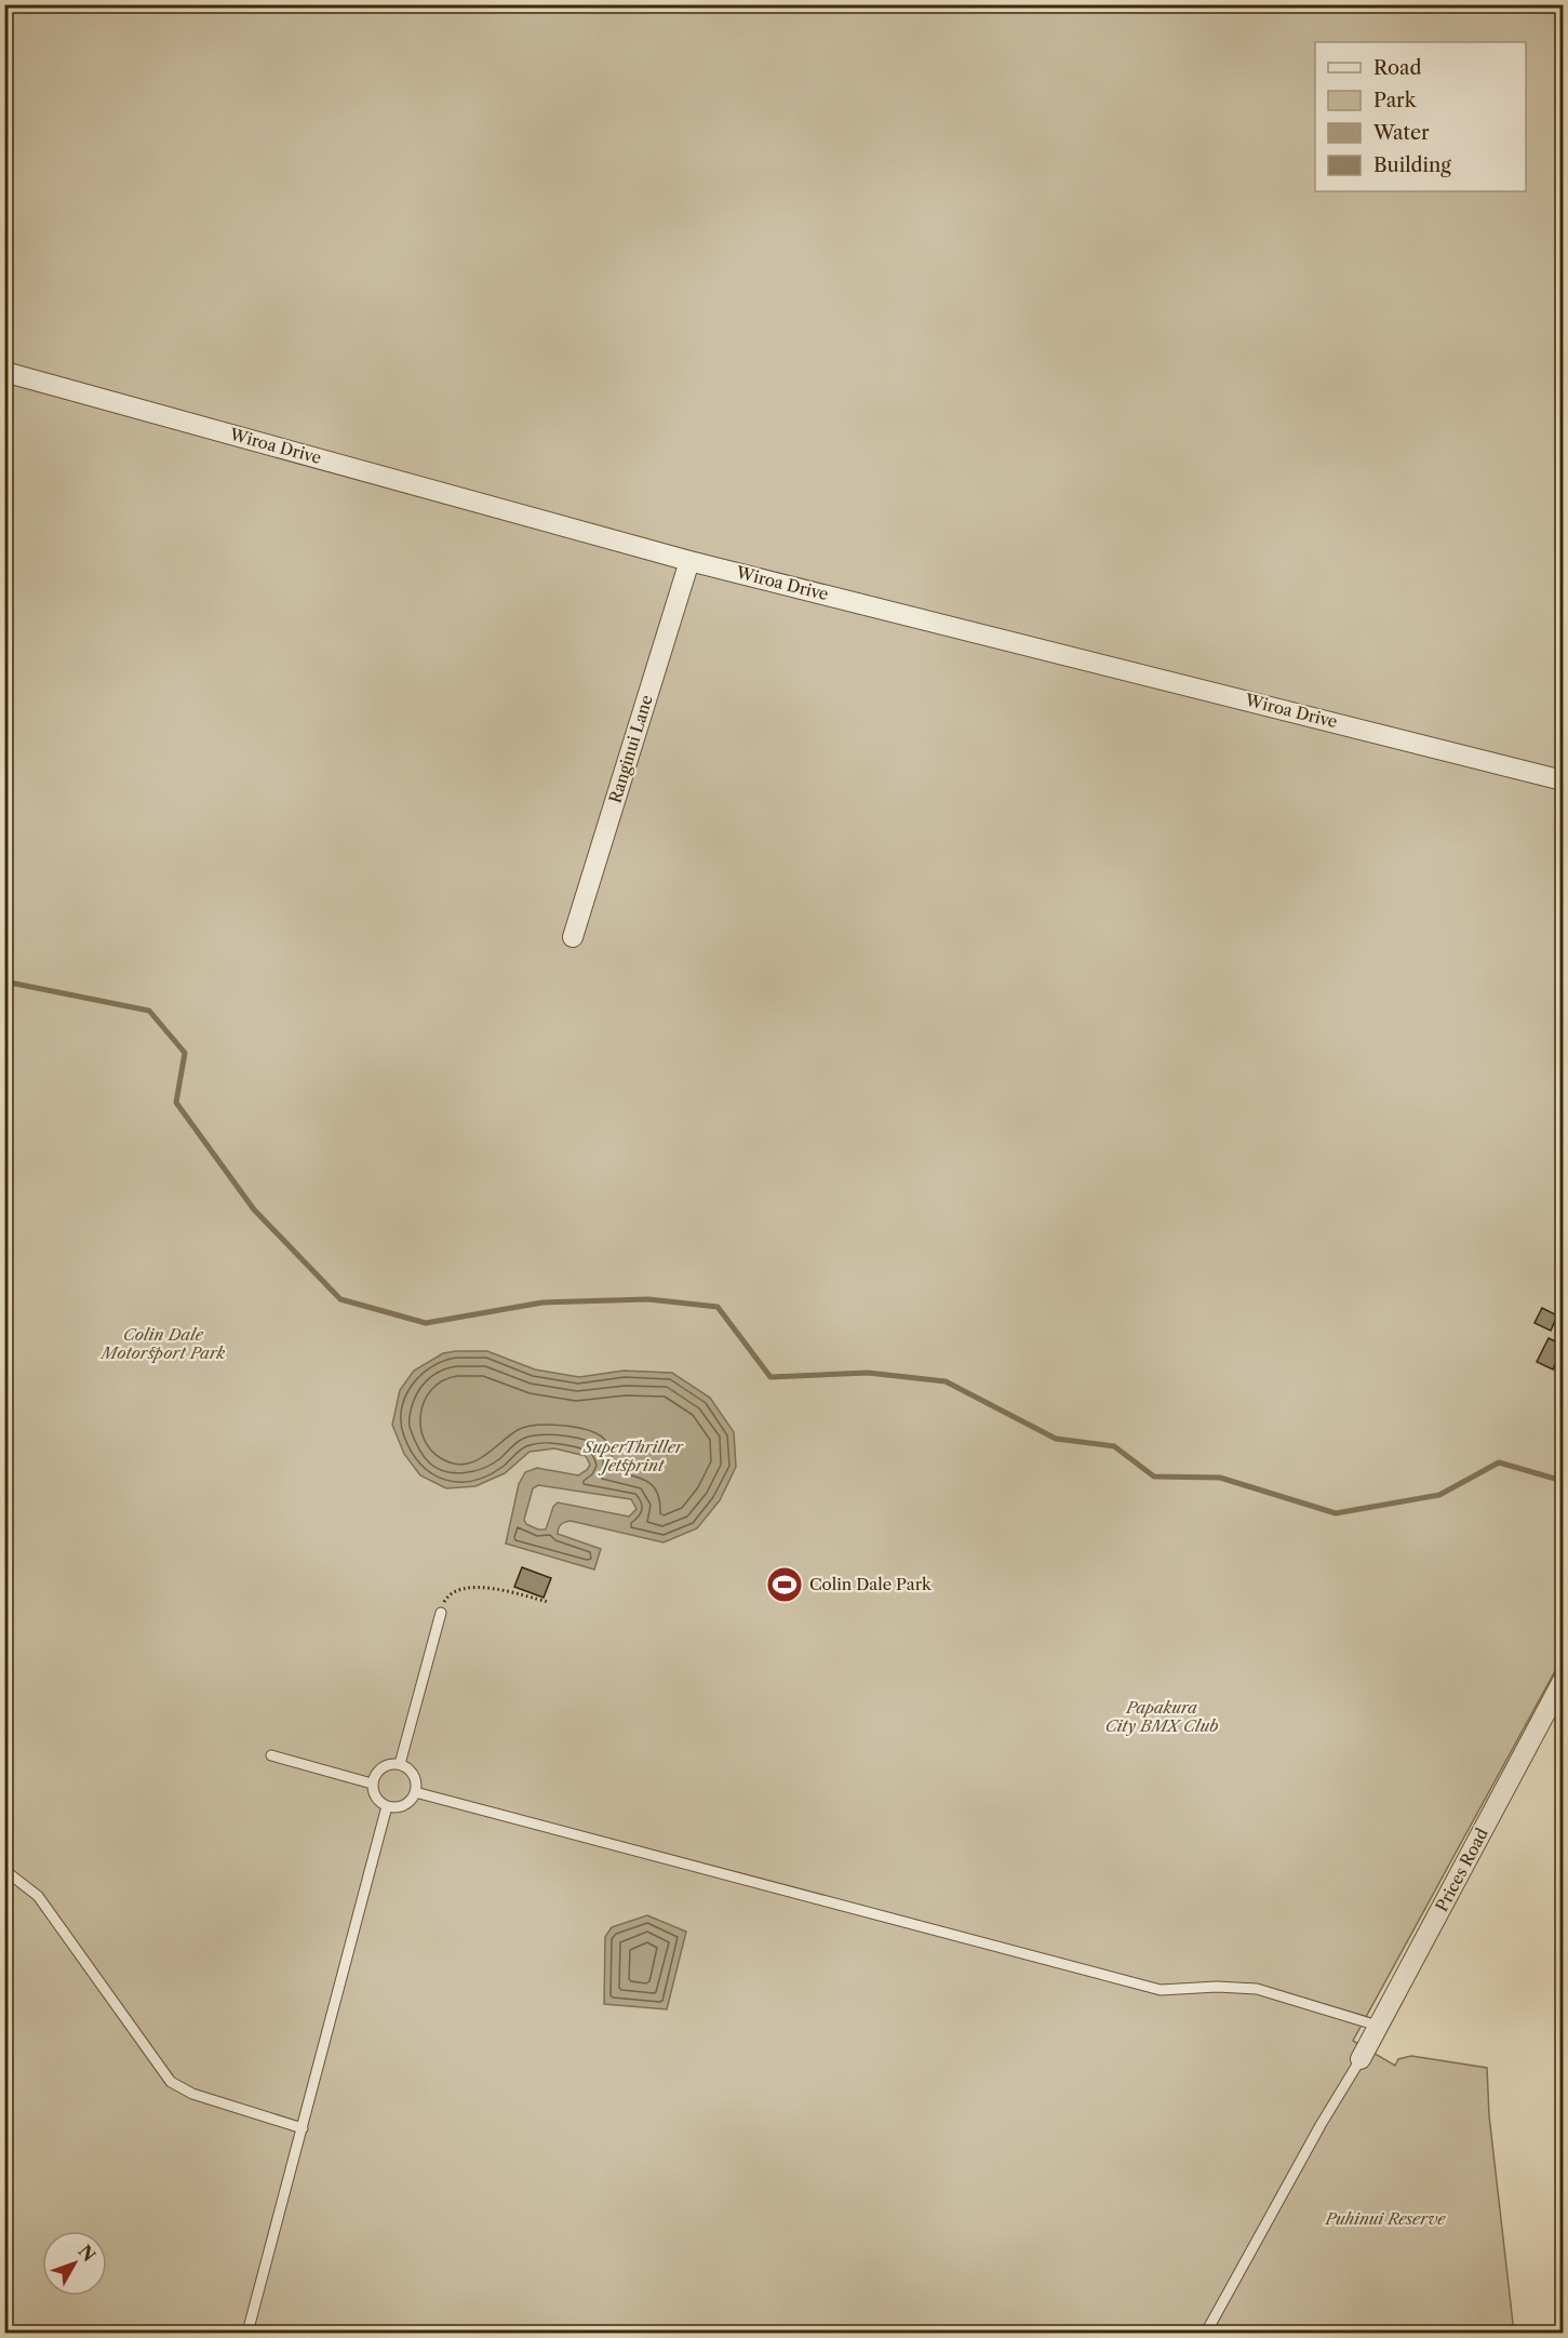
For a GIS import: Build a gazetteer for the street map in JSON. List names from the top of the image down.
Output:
{
  "streets": {
    "street": ["Wiroa Drive", "Ranginui Lane", "Prices Road"]
  },
  "crossings": [
    ["Wiroa Drive", "Ranginui Lane"]
  ],
  "parks": [
    "Colin Dale Motorsport Park",
    "SuperThriller Jetsprint",
    "Papakura City BMX Club",
    "Puhinui Reserve"
  ],
  "places": {
    "sports": ["Colin Dale Park"]
  },
  "legend": [
    "Road",
    "Park",
    "Water",
    "Building"
  ],
  "north": "top right"
}
